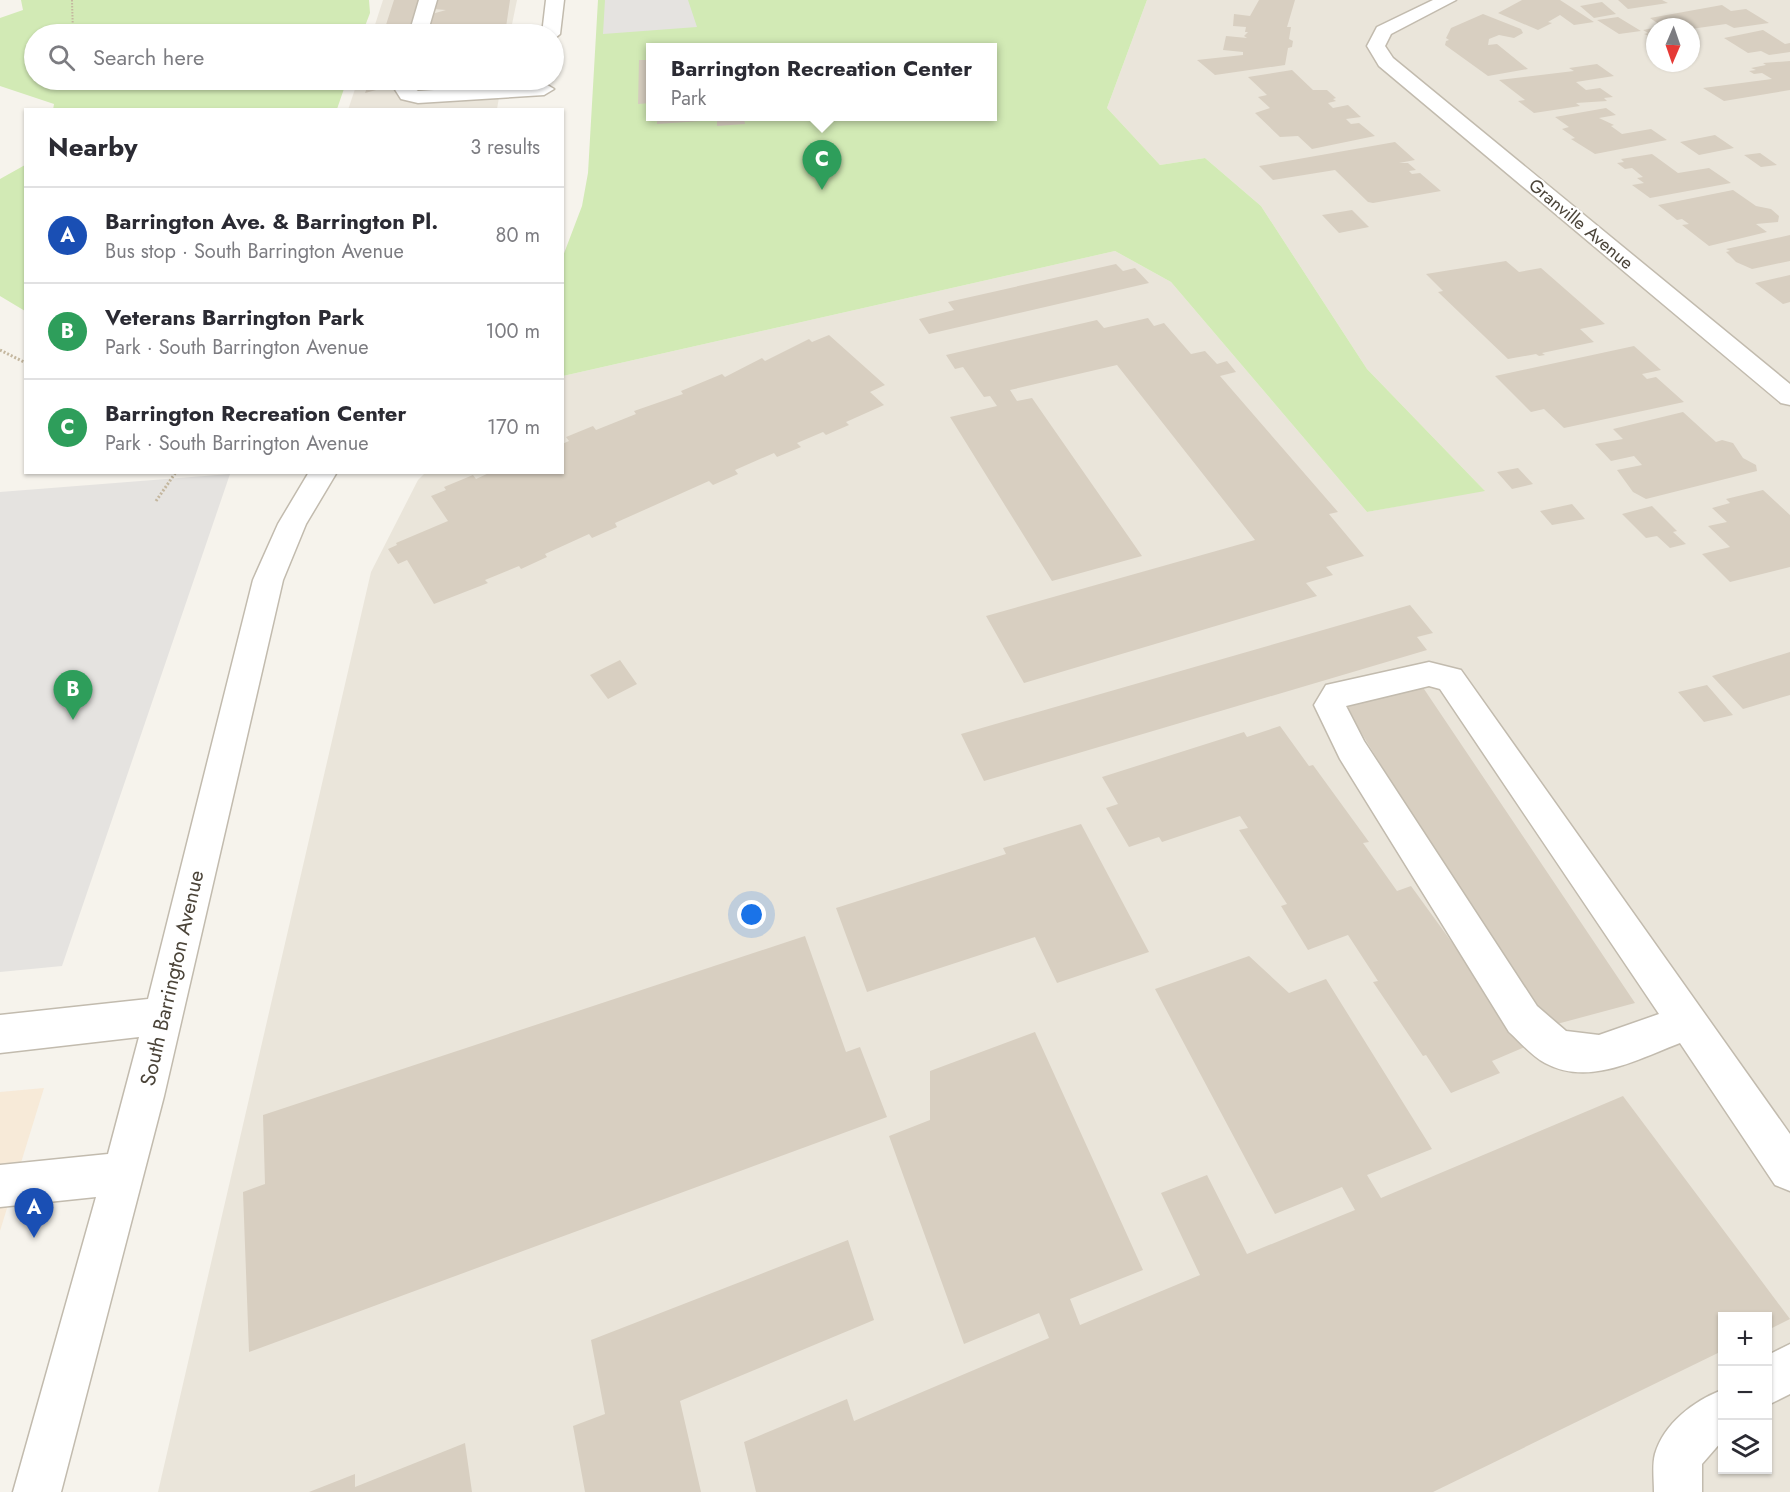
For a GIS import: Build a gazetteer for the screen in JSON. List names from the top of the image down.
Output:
{
  "streets": {
    "street": ["Granville Avenue", "South Barrington Avenue"]
  },
  "north": "bottom",
  "page": {
    "search": "Search here",
    "popup": ["Barrington Recreation Center", "Park"],
    "heading": ["Nearby", "3 results"],
    "pins": ["C", "B", "A"],
    "list": [
      {
        "mark": "A",
        "name": "Barrington Ave. & Barrington Pl.",
        "note": "Bus stop · South Barrington Avenue",
        "value": "80 m"
      },
      {
        "mark": "B",
        "name": "Veterans Barrington Park",
        "note": "Park · South Barrington Avenue",
        "value": "100 m"
      },
      {
        "mark": "C",
        "name": "Barrington Recreation Center",
        "note": "Park · South Barrington Avenue",
        "value": "170 m"
      }
    ],
    "map_buttons": ["+", "−"]
  }
}
